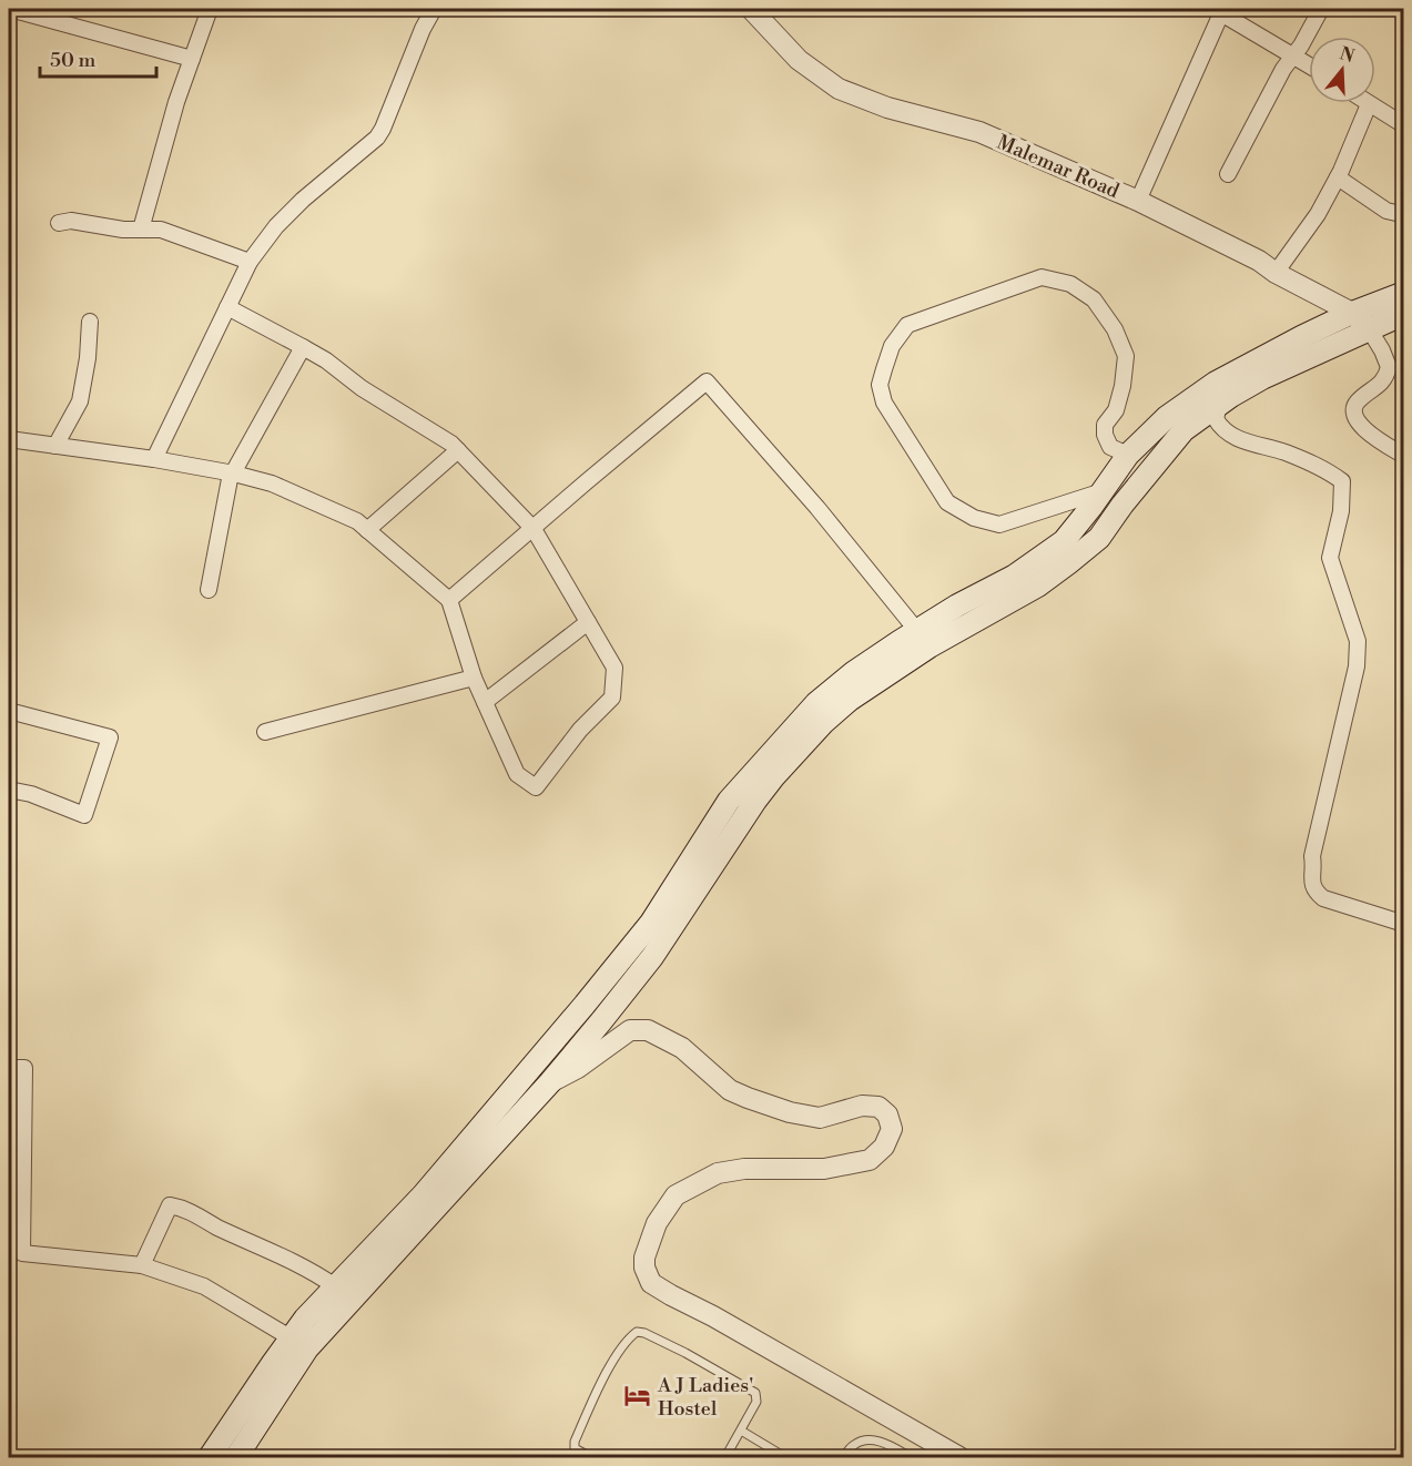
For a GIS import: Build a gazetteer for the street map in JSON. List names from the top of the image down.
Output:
{
  "streets": {
    "street": ["Malemar Road"]
  },
  "places": {
    "hotel": ["A J Ladies' Hostel"]
  },
  "scale_bar": "50 m",
  "north": "top"
}
